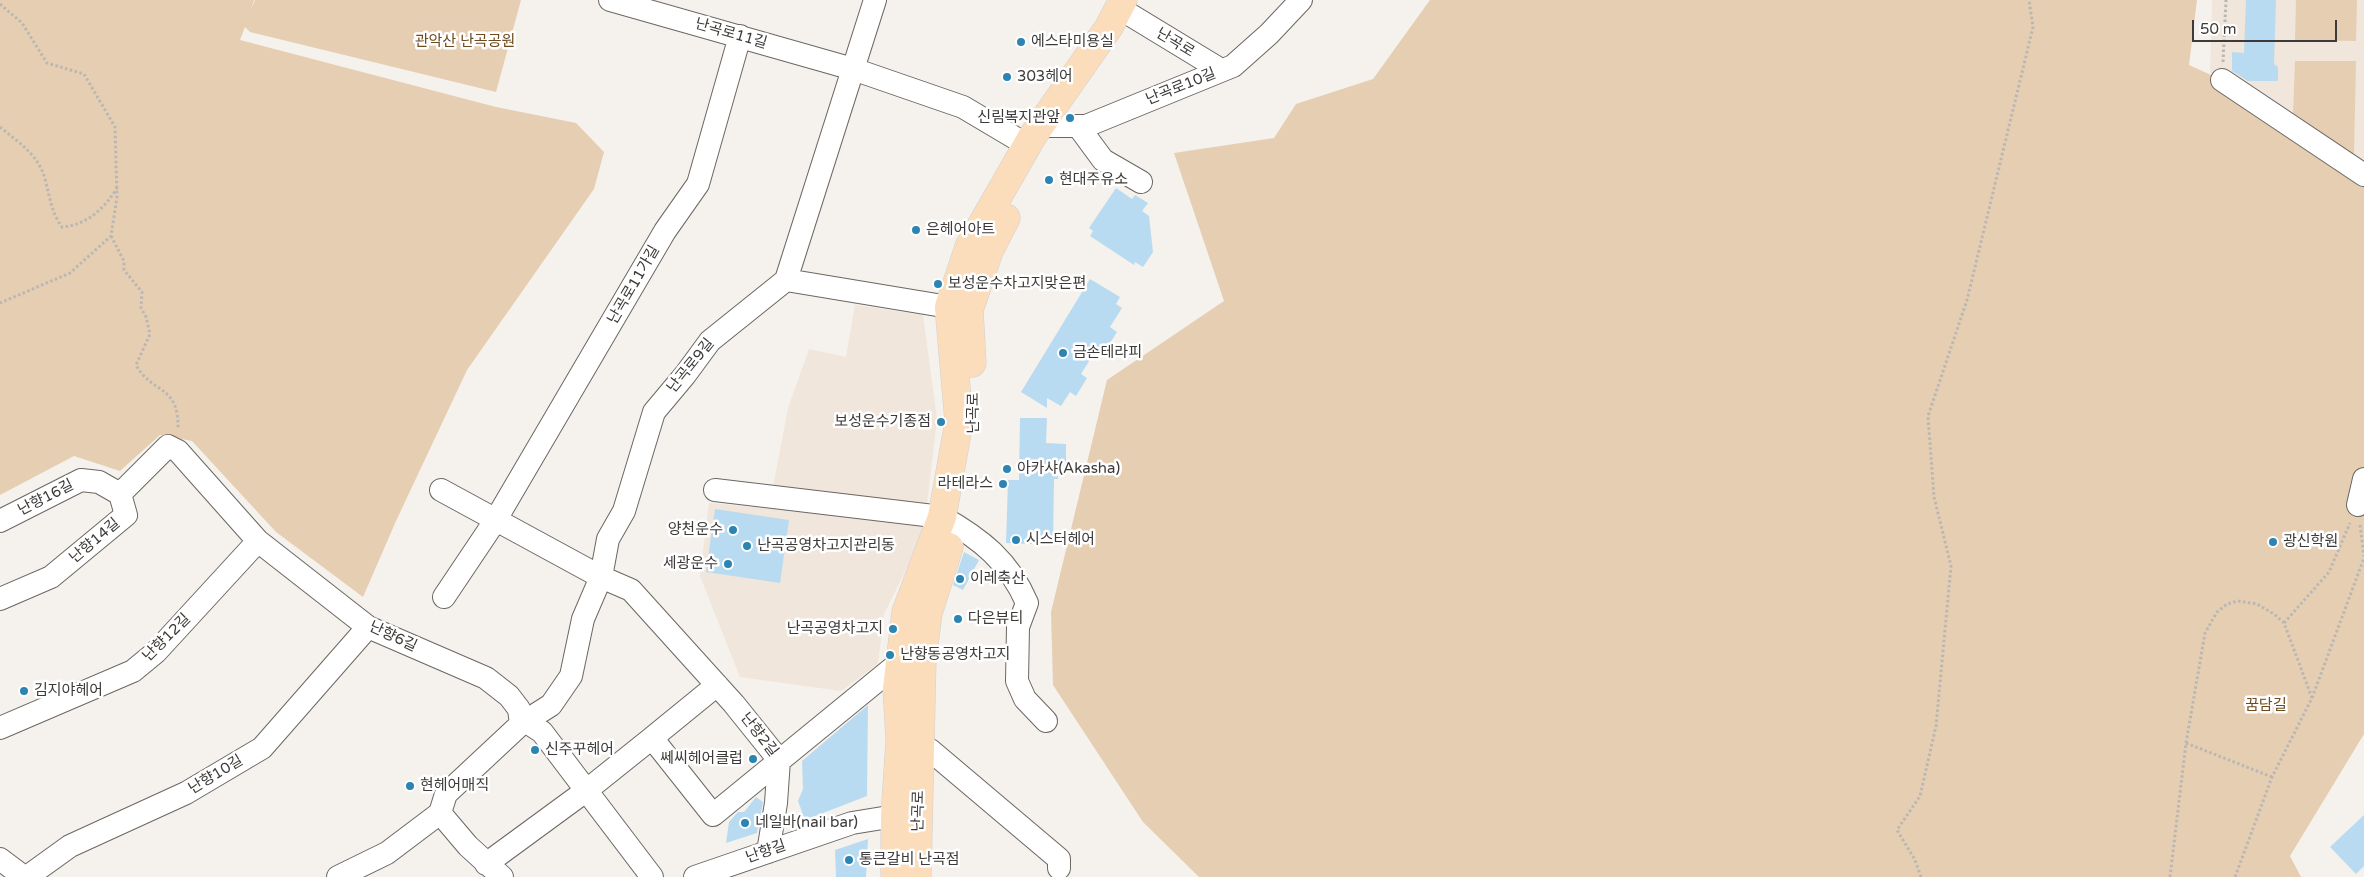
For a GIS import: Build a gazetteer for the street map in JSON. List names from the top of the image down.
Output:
{
  "streets": {
    "main road": ["난곡로"],
    "street": [
      "난곡로11길",
      "난곡로10길",
      "난곡로11가길",
      "난곡로9길",
      "난향16길",
      "난향14길",
      "난향6길",
      "난향12길",
      "난향2길",
      "난향10길",
      "난향길"
    ]
  },
  "crossings": [
    ["난곡로11길", "난곡로"],
    ["난곡로11길", "난곡로10길"],
    ["난곡로11길", "난곡로11가길"],
    ["난곡로", "난곡로10길"],
    ["난곡로", "난향길"],
    ["난곡로9길", "난향6길"],
    ["난곡로9길", "난향2길"],
    ["난향16길", "난향14길"],
    ["난향14길", "난향6길"],
    ["난향6길", "난향12길"],
    ["난향6길", "난향10길"],
    ["난향2길", "난향길"]
  ],
  "parks": ["관악산 난곡공원", "꿈담길"],
  "places": [
    "에스타미용실",
    "303헤어",
    "신림복지관앞",
    "현대주유소",
    "은헤어아트",
    "보성운수차고지맞은편",
    "금손테라피",
    "보성운수기종점",
    "아카샤(Akasha)",
    "라테라스",
    "양천운수",
    "시스터헤어",
    "광신학원",
    "난곡공영차고지관리동",
    "세광운수",
    "이레축산",
    "다은뷰티",
    "난곡공영차고지",
    "난향동공영차고지",
    "김지야헤어",
    "신주꾸헤어",
    "쎄씨헤어클럽",
    "현헤어매직",
    "네일바(nail bar)",
    "통큰갈비 난곡점"
  ],
  "scale_bar": "50 m"
}
